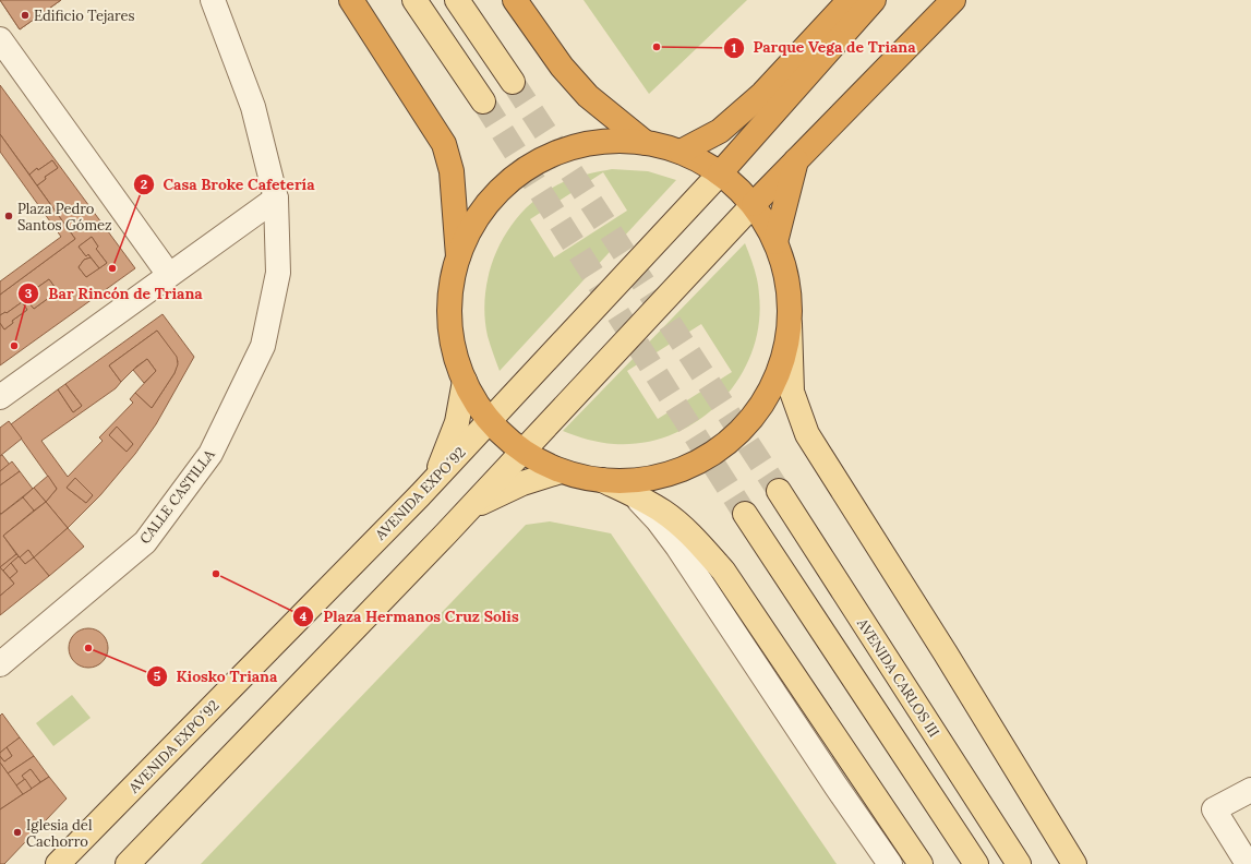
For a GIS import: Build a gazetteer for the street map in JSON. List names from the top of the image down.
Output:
{
  "streets": {
    "main road": ["AVENIDA EXPO´92", "AVENIDA CARLOS III"],
    "street": ["CALLE CASTILLA"]
  },
  "places": [
    "Edificio Tejares",
    "Parque Vega de Triana",
    "Plaza Pedro Santos Gómez",
    "Casa Broke Cafetería",
    "Bar Rincón de Triana",
    "Plaza Hermanos Cruz Solis",
    "Kiosko Triana",
    "Iglesia del Cachorro"
  ]
}
